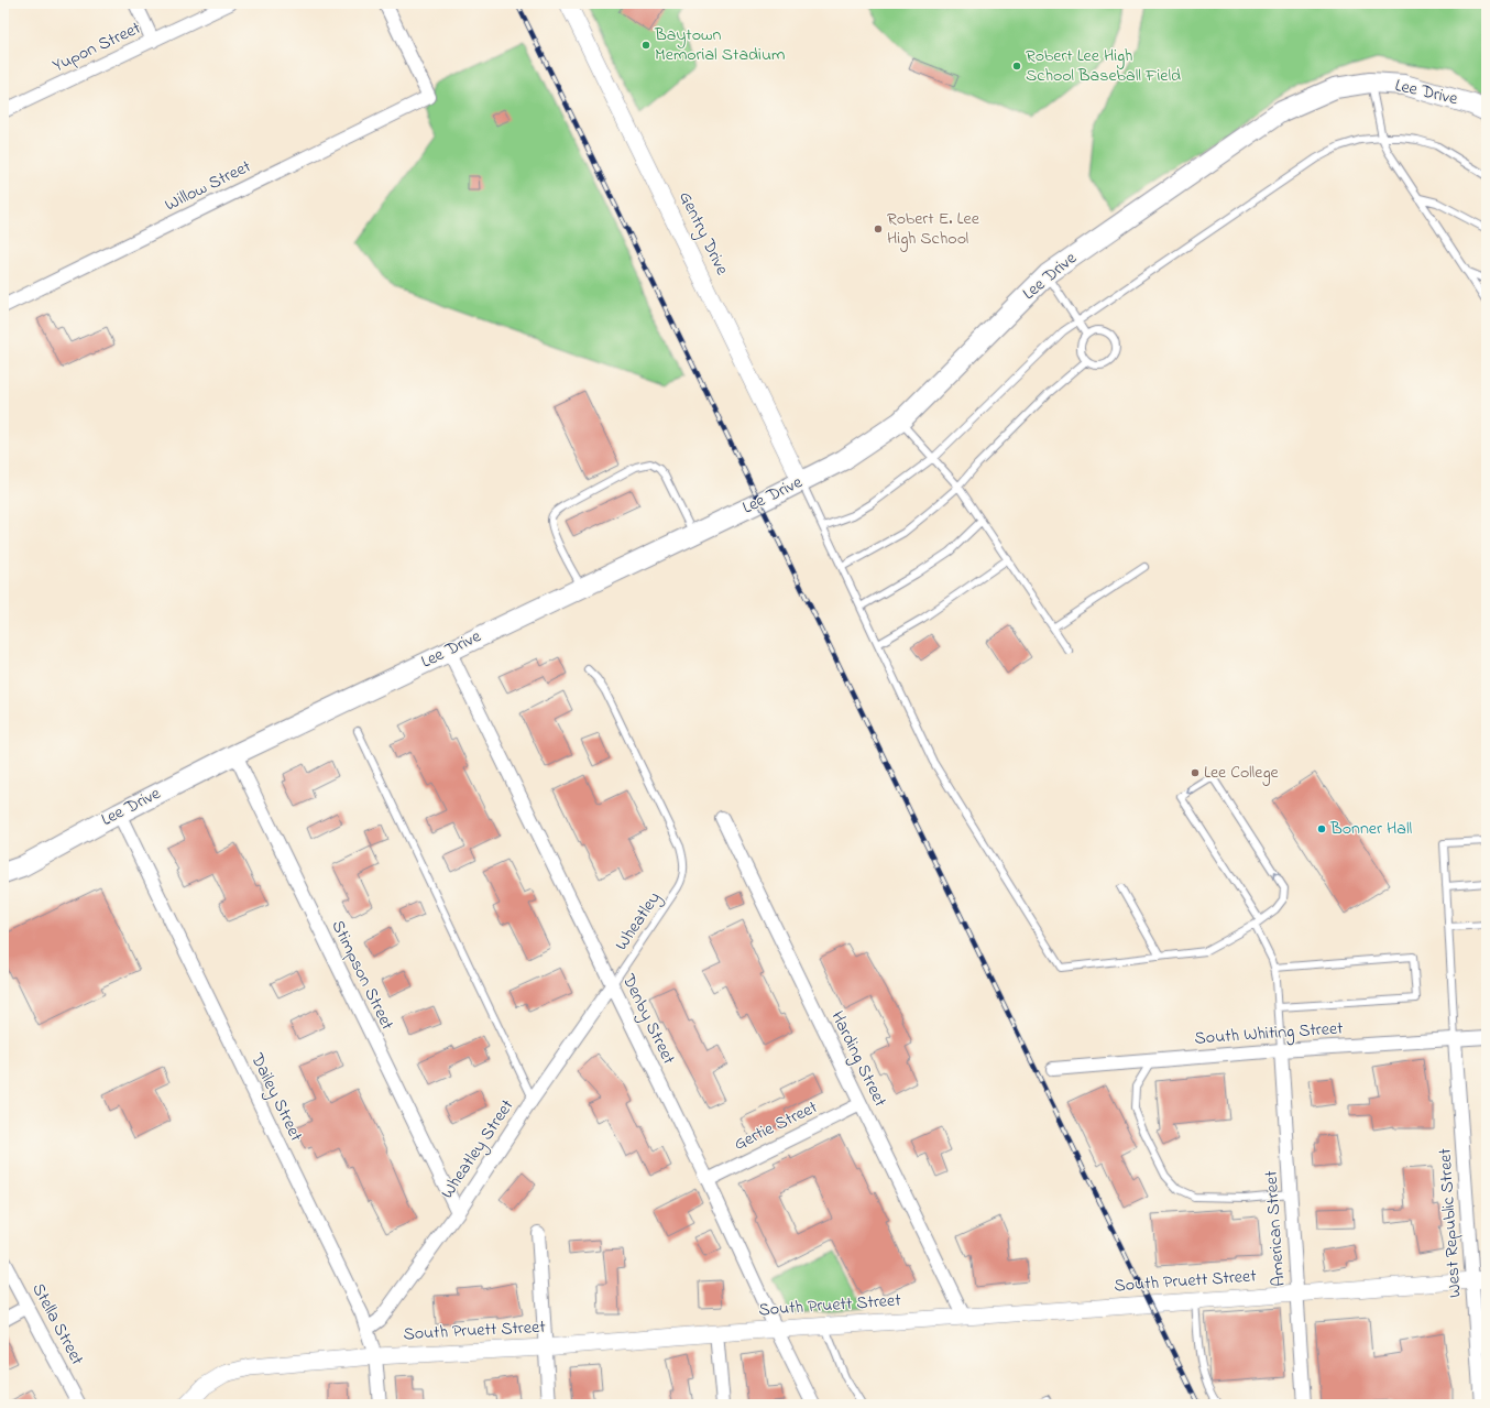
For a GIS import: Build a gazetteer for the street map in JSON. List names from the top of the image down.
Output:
{
  "streets": {
    "main road": ["Lee Drive"],
    "street": [
      "Yupon Street",
      "Willow Street",
      "Gentry Drive",
      "Stimpson Street",
      "Denby Street",
      "South Whiting Street",
      "Harding Street",
      "Dailey Street",
      "Gertie Street",
      "Wheatley Street",
      "West Republic Street",
      "American Street",
      "South Pruett Street",
      "Stella Street"
    ],
    "lane": ["Wheatley"]
  },
  "crossings": [
    ["Lee Drive", "Gentry Drive"],
    ["Lee Drive", "Stimpson Street"],
    ["Lee Drive", "Denby Street"],
    ["Lee Drive", "Dailey Street"],
    ["Wheatley", "Denby Street"],
    ["Wheatley", "Wheatley Street"],
    ["Stimpson Street", "Wheatley Street"],
    ["Denby Street", "Gertie Street"],
    ["Denby Street", "Wheatley Street"],
    ["Denby Street", "South Pruett Street"],
    ["South Whiting Street", "West Republic Street"],
    ["South Whiting Street", "American Street"],
    ["Harding Street", "Gertie Street"],
    ["Harding Street", "South Pruett Street"],
    ["Dailey Street", "Wheatley Street"],
    ["Dailey Street", "South Pruett Street"],
    ["West Republic Street", "South Pruett Street"],
    ["American Street", "South Pruett Street"]
  ],
  "places": [
    "Baytown Memorial Stadium",
    "Robert Lee High School Baseball Field",
    "Robert E. Lee High School",
    "Lee College",
    "Bonner Hall"
  ]
}
